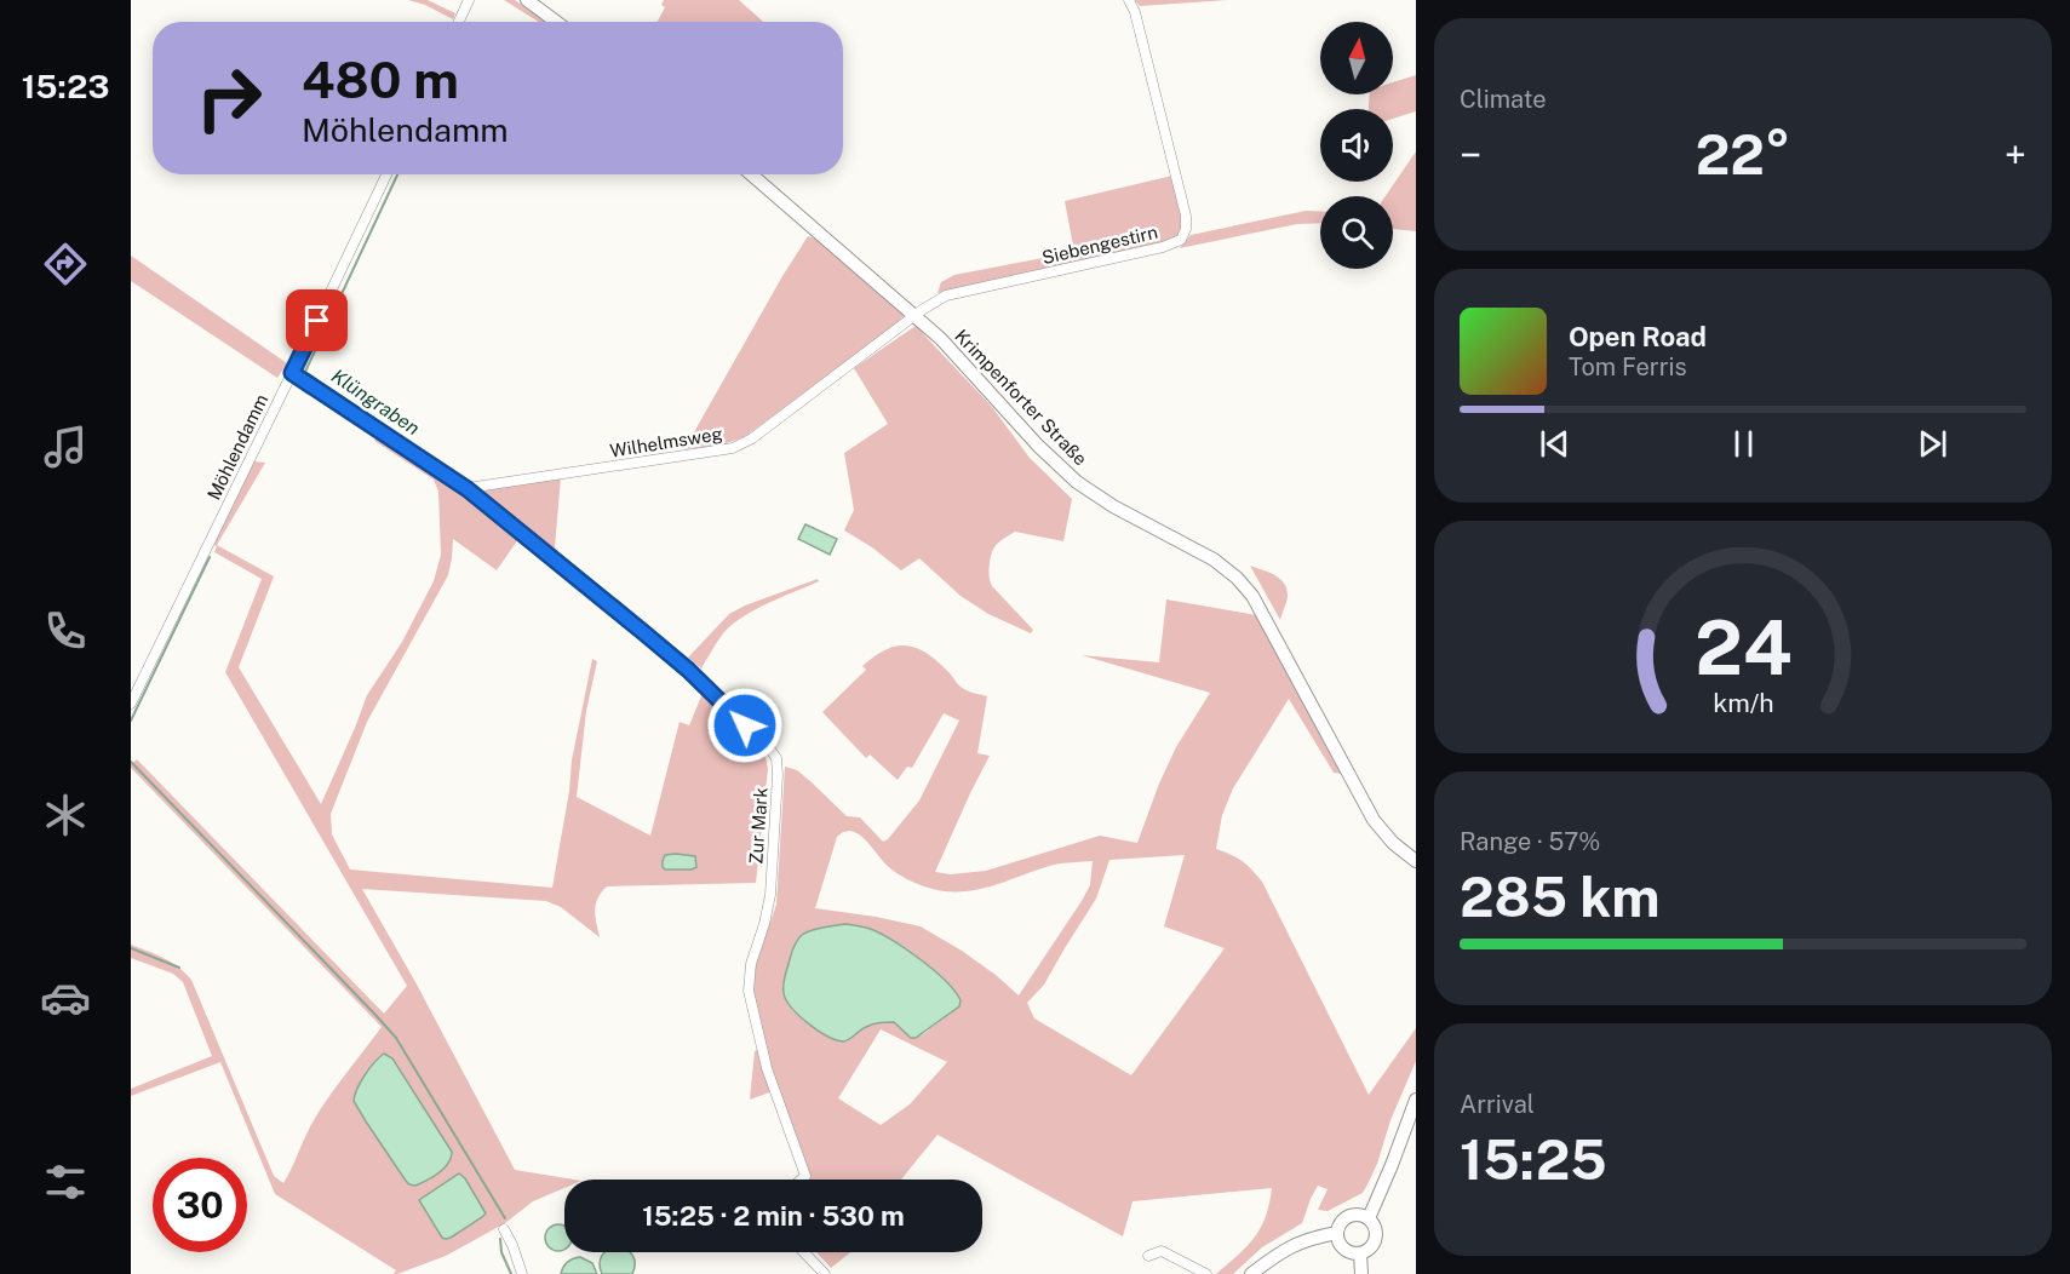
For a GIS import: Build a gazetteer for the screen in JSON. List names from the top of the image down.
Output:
{
  "streets": {
    "street": [
      "Siebengestirn",
      "Krimpenforter Straße",
      "Wilhelmsweg",
      "Möhlendamm",
      "Zur Mark"
    ]
  },
  "crossings": [
    ["Siebengestirn", "Krimpenforter Straße"],
    ["Siebengestirn", "Wilhelmsweg"],
    ["Krimpenforter Straße", "Wilhelmsweg"],
    ["Wilhelmsweg", "Zur Mark"],
    ["Möhlendamm", "Zur Mark"]
  ],
  "water": ["Klüngraben"],
  "north": "top",
  "page": {
    "tabs": "15:23",
    "tile": [
      "Climate",
      ["Range · 57%", "285 km"],
      ["Arrival", "15:25"]
    ],
    "turn": ["480 m", "Möhlendamm"],
    "heat": ["−", "22°", "+"],
    "song": ["Open Road", "Tom Ferris"],
    "limit": "30",
    "trip": "15:25 · 2 min · 530 m",
    "gauge": ["24", "km/h"]
  }
}
